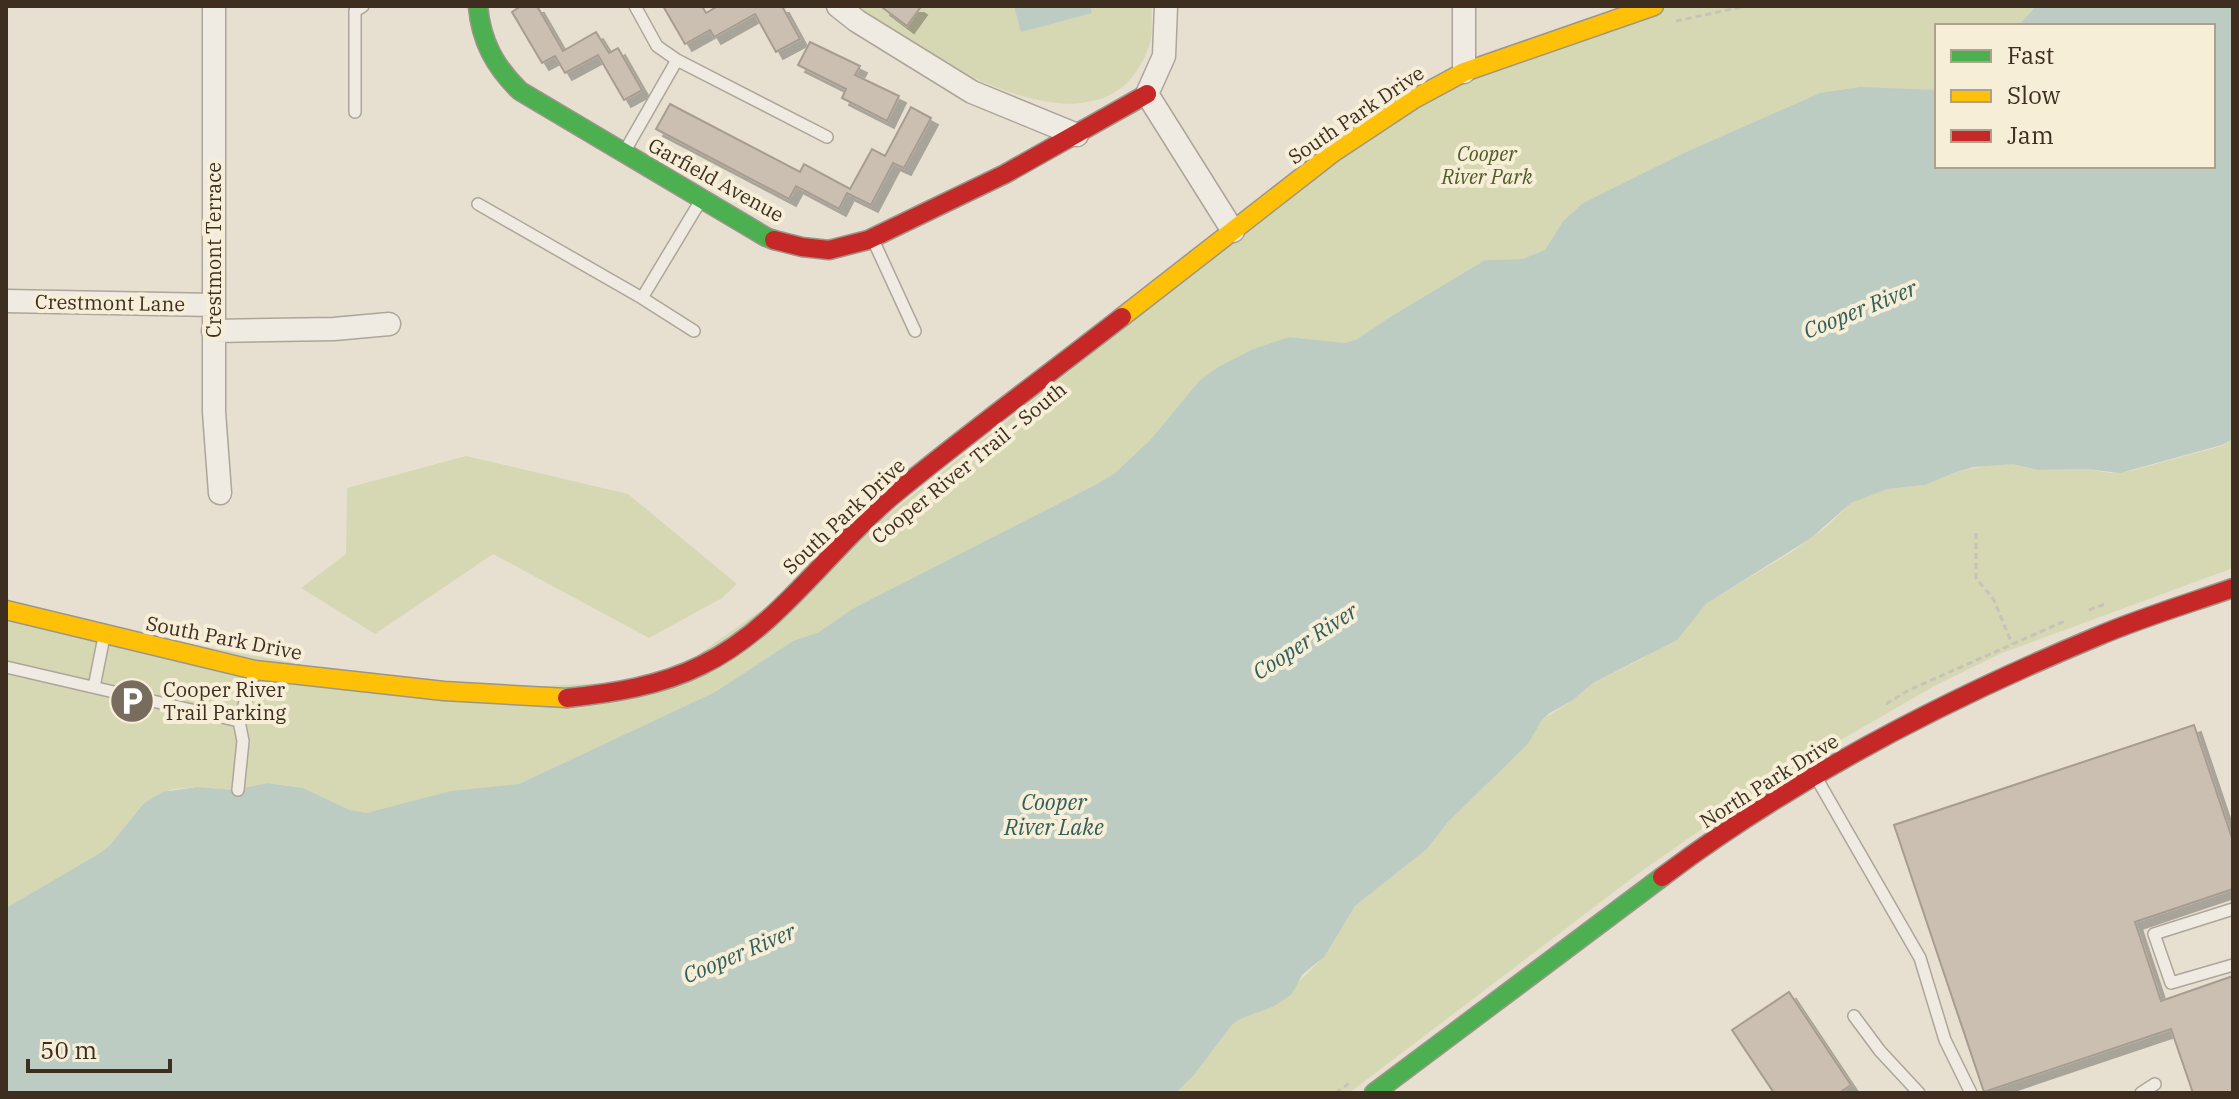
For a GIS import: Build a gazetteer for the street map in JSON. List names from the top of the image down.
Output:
{
  "streets": {
    "street": [
      "South Park Drive",
      "Garfield Avenue",
      "Crestmont Terrace",
      "Crestmont Lane",
      "North Park Drive"
    ]
  },
  "crossings": [
    ["Crestmont Terrace", "Crestmont Lane"]
  ],
  "water": ["Cooper River", "Cooper River Lake"],
  "parks": ["Cooper River Park"],
  "places": {
    "parking": ["Cooper River Trail Parking"]
  },
  "legend": ["Fast", "Slow", "Jam"],
  "scale_bar": "50 m"
}
